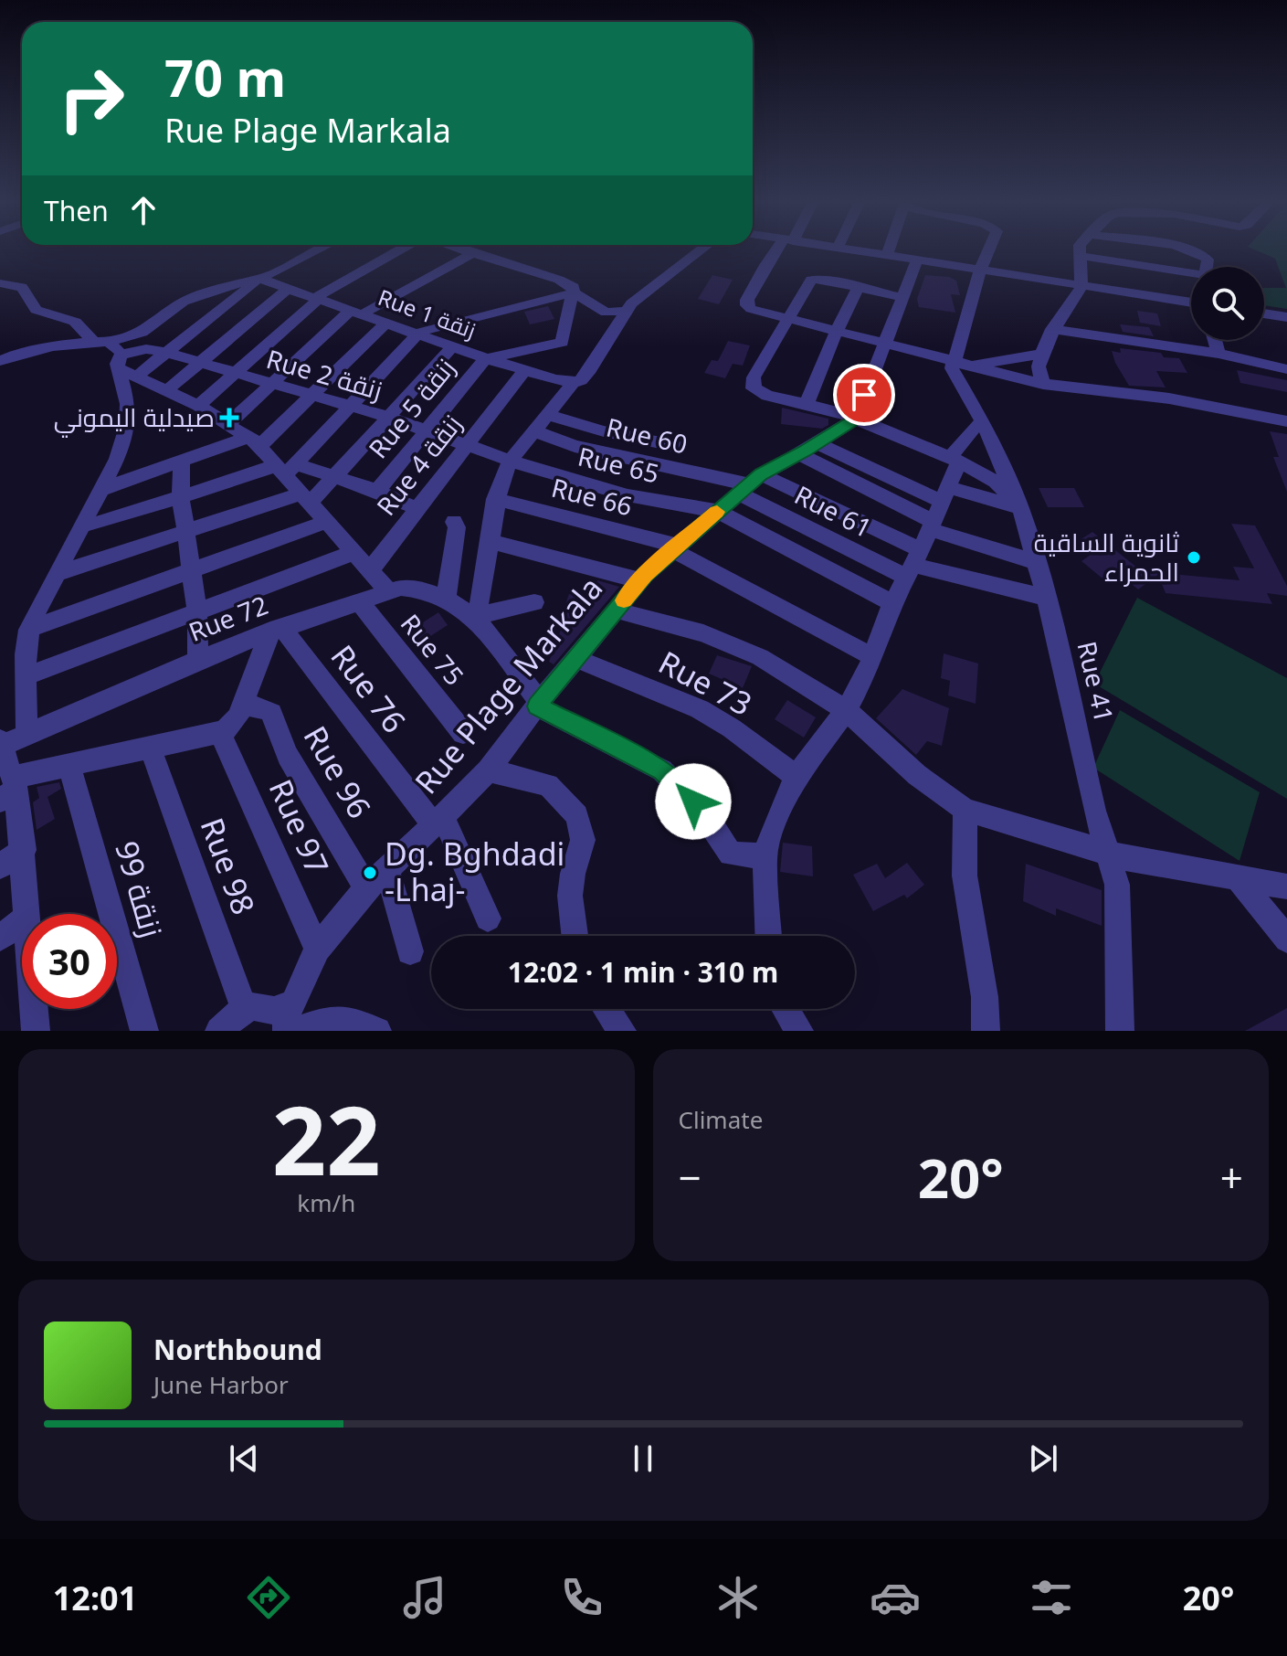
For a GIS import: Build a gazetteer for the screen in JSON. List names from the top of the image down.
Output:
{
  "streets": {
    "street": [
      "Rue 1 زنقة",
      "Rue 2 زنقة",
      "Rue 5 زنقة",
      "Rue 60",
      "Rue 4 زنقة",
      "Rue 65",
      "Rue 66",
      "Rue 61",
      "Rue 72",
      "Rue 75",
      "Rue 41",
      "Rue 73",
      "Rue Plage Markala",
      "Rue 76",
      "Rue 96",
      "Rue 97",
      "Rue 98",
      "زنقة 99"
    ]
  },
  "crossings": [
    ["Rue 1 زنقة", "Rue 5 زنقة"],
    ["Rue 1 زنقة", "Rue 4 زنقة"],
    ["Rue 2 زنقة", "Rue 5 زنقة"],
    ["Rue 2 زنقة", "Rue 4 زنقة"],
    ["Rue 2 زنقة", "Rue 65"],
    ["Rue 60", "Rue 61"],
    ["Rue 60", "Rue Plage Markala"],
    ["Rue 65", "Rue Plage Markala"],
    ["Rue 66", "Rue Plage Markala"],
    ["Rue 61", "Rue Plage Markala"],
    ["Rue 72", "Rue 75"],
    ["Rue 72", "Rue Plage Markala"],
    ["Rue 72", "Rue 76"],
    ["Rue 73", "Rue Plage Markala"],
    ["Rue Plage Markala", "Rue 76"],
    ["Rue Plage Markala", "Rue 96"],
    ["Rue Plage Markala", "Rue 97"]
  ],
  "places": {
    "health": ["صيدلية اليموني"],
    "other": ["ثانوية الساقية الحمراء", "Dg. Bghdadi -Lhaj-"]
  },
  "page": {
    "turn": ["70 m", "Rue Plage Markala"],
    "then": "Then",
    "limit": "30",
    "trip": "12:02 · 1 min · 310 m",
    "tile": [
      ["22", "km/h"],
      "Climate"
    ],
    "heat": ["−", "20°", "+"],
    "song": ["Northbound", "June Harbor"],
    "tabs": ["12:01", "20°"]
  }
}
